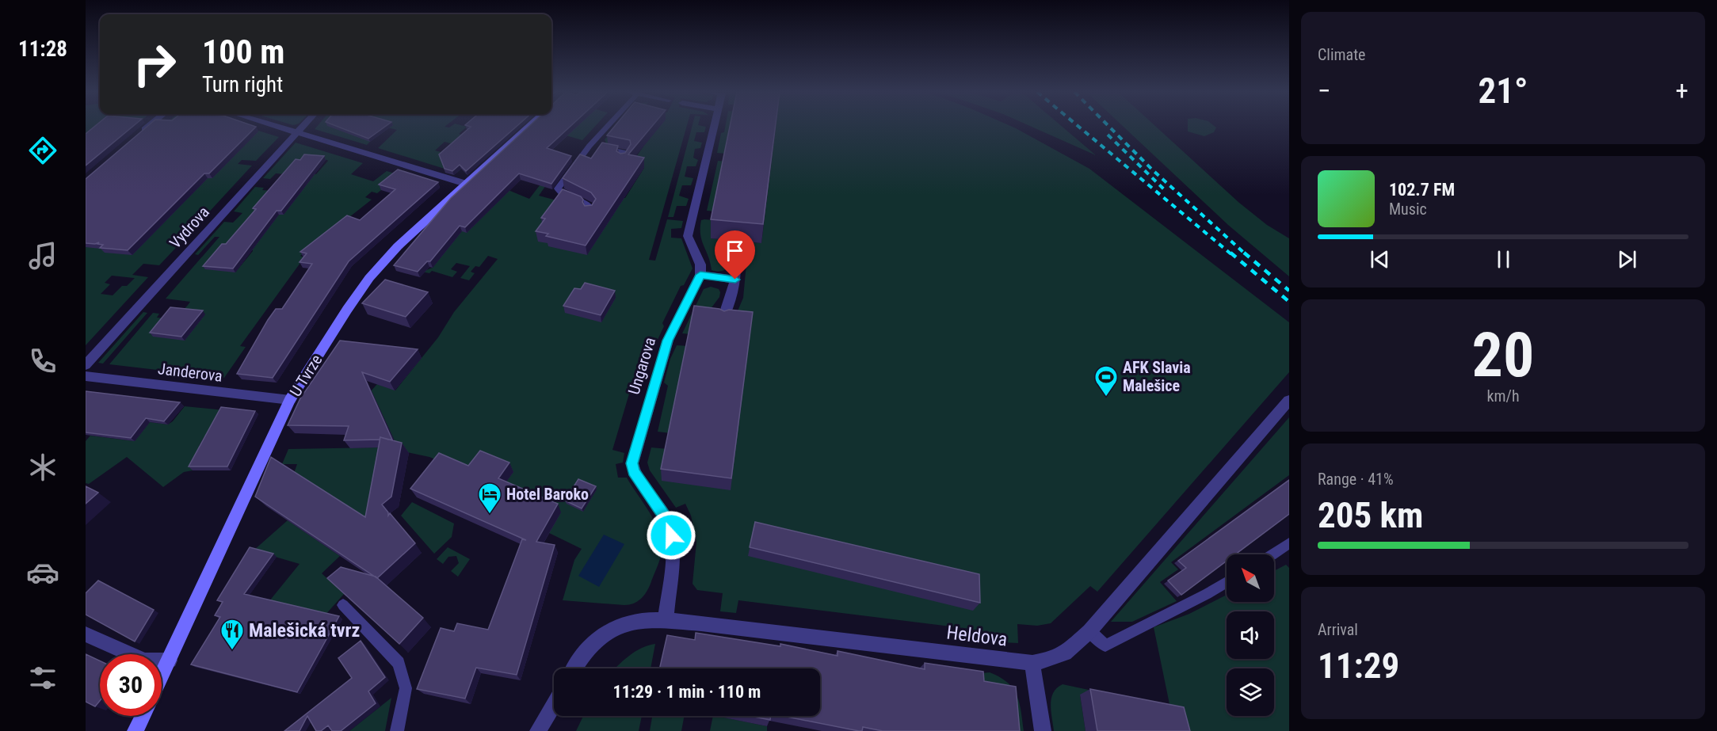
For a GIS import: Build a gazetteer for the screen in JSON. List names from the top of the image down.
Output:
{
  "streets": {
    "main road": ["U Tvrze"],
    "street": [
      "Vydrova",
      "Ungarova",
      "Janderova",
      "Heldova"
    ]
  },
  "crossings": [
    ["Ungarova", "Heldova"],
    ["Janderova", "U Tvrze"]
  ],
  "places": {
    "sports": ["AFK Slavia Malešice"],
    "hotel": ["Hotel Baroko"],
    "restaurant": ["Malešická tvrz"]
  },
  "north": "top left",
  "page": {
    "tabs": "11:28",
    "tile": [
      "Climate",
      ["20", "km/h"],
      ["Range · 41%", "205 km"],
      ["Arrival", "11:29"]
    ],
    "turn": ["100 m", "Turn right"],
    "heat": ["−", "21°", "+"],
    "song": ["102.7 FM", "Music"],
    "limit": "30",
    "trip": "11:29 · 1 min · 110 m"
  }
}
